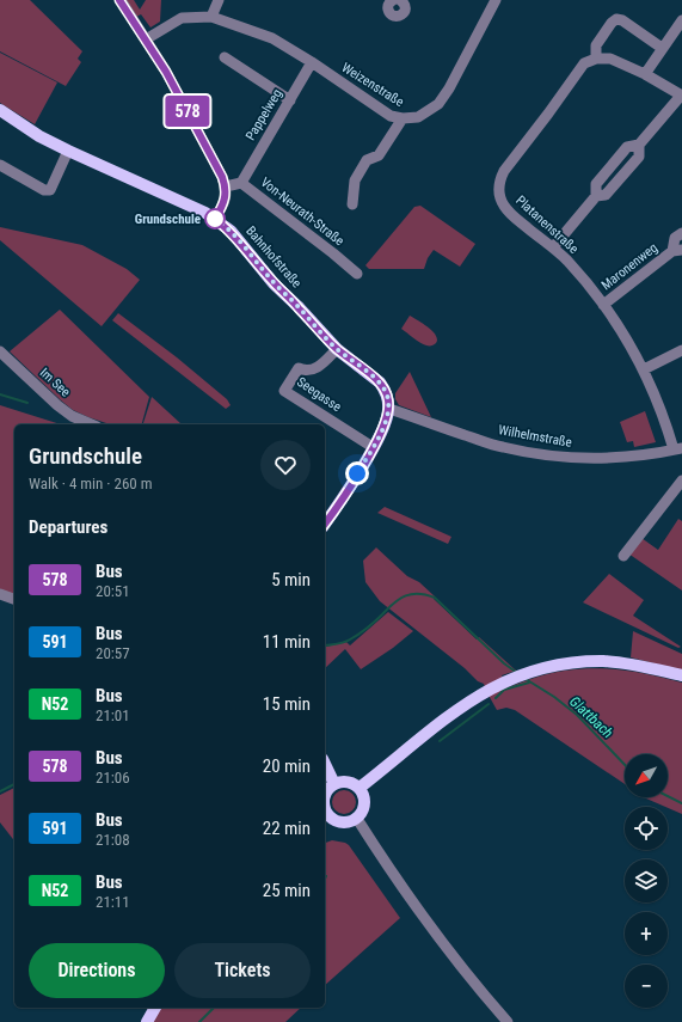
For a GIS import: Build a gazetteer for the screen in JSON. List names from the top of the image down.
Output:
{
  "streets": {
    "main road": ["Bahnhofstraße"],
    "street": [
      "Weizenstraße",
      "Pappelweg",
      "Von-Neurath-Straße",
      "Platanenstraße",
      "Maronenweg",
      "Im See",
      "Seegasse",
      "Wilhelmstraße"
    ]
  },
  "crossings": [
    ["Weizenstraße", "Pappelweg"],
    ["Pappelweg", "Von-Neurath-Straße"],
    ["Platanenstraße", "Maronenweg"],
    ["Platanenstraße", "Wilhelmstraße"],
    ["Bahnhofstraße", "Seegasse"],
    ["Bahnhofstraße", "Wilhelmstraße"]
  ],
  "water": ["Glattbach"],
  "places": ["Grundschule"],
  "lines": ["bus line 578"],
  "north": "bottom left",
  "page": {
    "on_map": "578",
    "heading": [
      ["Grundschule", "Walk · 4 min · 260 m"],
      "Departures"
    ],
    "list": [
      {
        "mark": "578",
        "name": "Bus",
        "note": "20:51",
        "value": "5 min"
      },
      {
        "mark": "591",
        "name": "Bus",
        "note": "20:57",
        "value": "11 min"
      },
      {
        "mark": "N52",
        "name": "Bus",
        "note": "21:01",
        "value": "15 min"
      },
      {
        "mark": "578",
        "name": "Bus",
        "note": "21:06",
        "value": "20 min"
      },
      {
        "mark": "591",
        "name": "Bus",
        "note": "21:08",
        "value": "22 min"
      },
      {
        "mark": "N52",
        "name": "Bus",
        "note": "21:11",
        "value": "25 min"
      }
    ],
    "map_buttons": ["+", "−"],
    "buttons": ["Directions", "Tickets"]
  }
}
